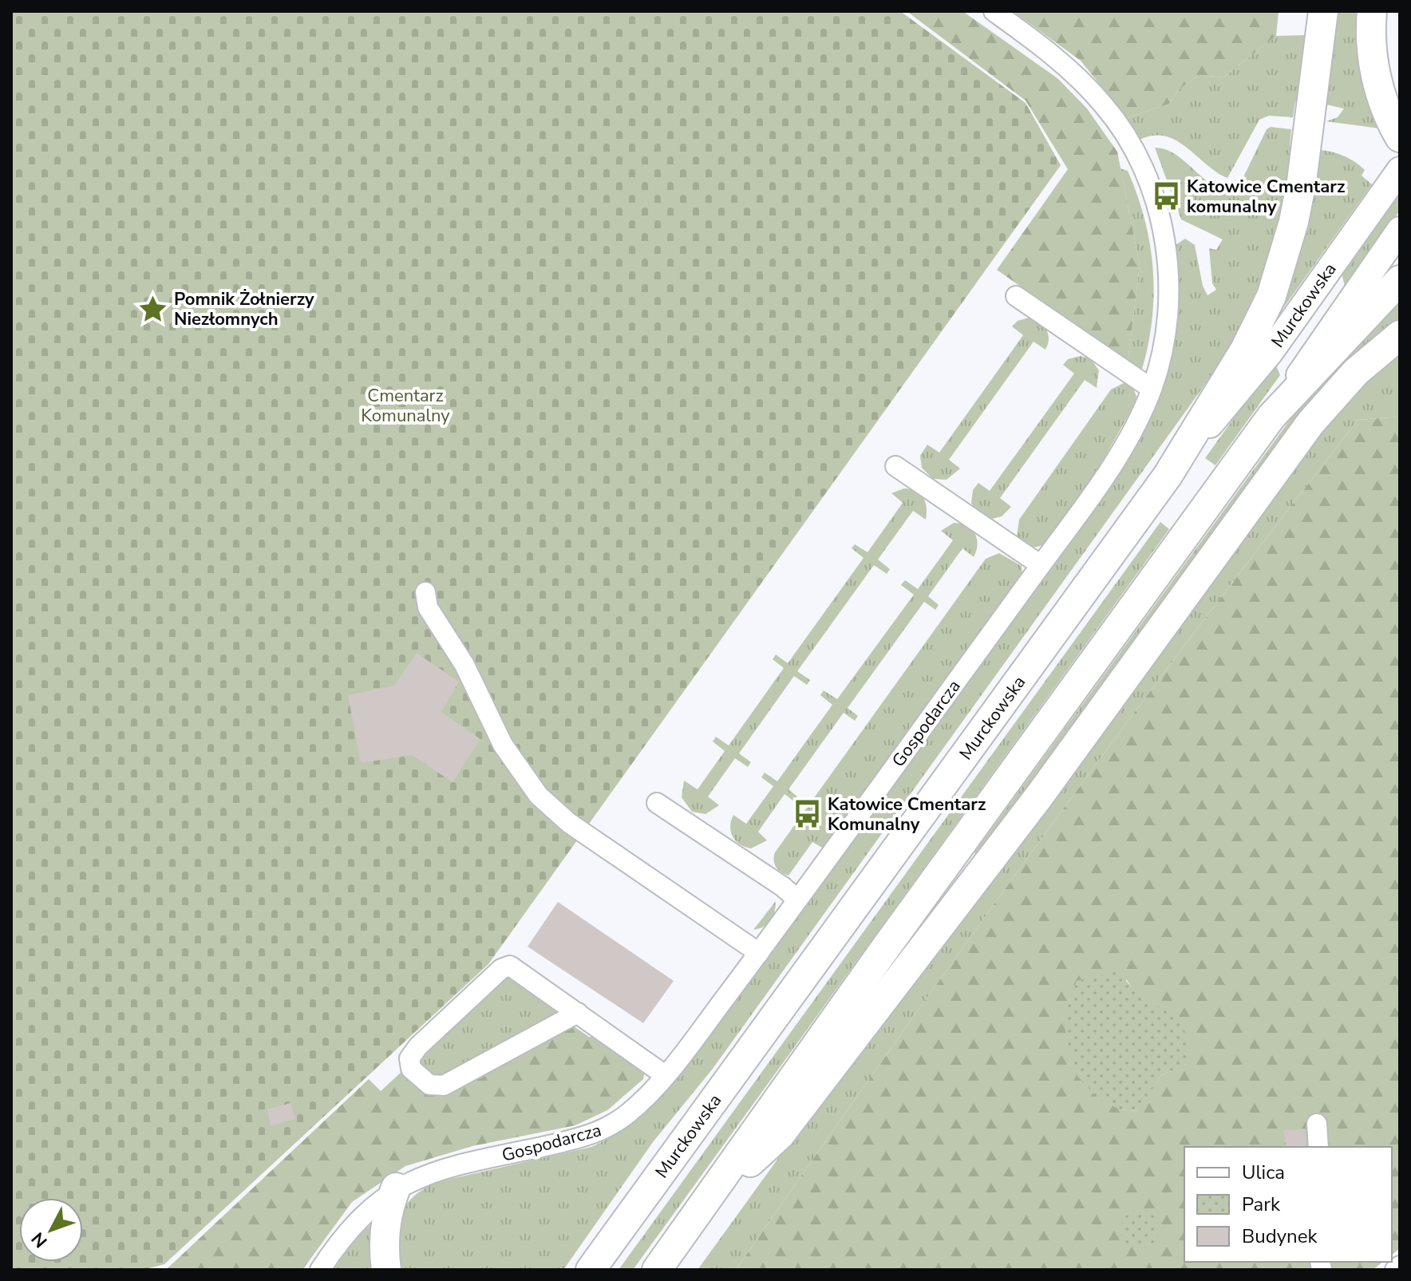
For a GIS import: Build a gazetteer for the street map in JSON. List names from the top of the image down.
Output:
{
  "streets": {
    "highway": ["Murckowska"],
    "street": ["Gospodarcza"]
  },
  "parks": ["Cmentarz Komunalny"],
  "places": {
    "bus stop": ["Katowice Cmentarz komunalny", "Katowice Cmentarz Komunalny"],
    "place": ["Pomnik Żołnierzy Niezłomnych"]
  },
  "legend": ["Ulica", "Park", "Budynek"],
  "north": "bottom left"
}
